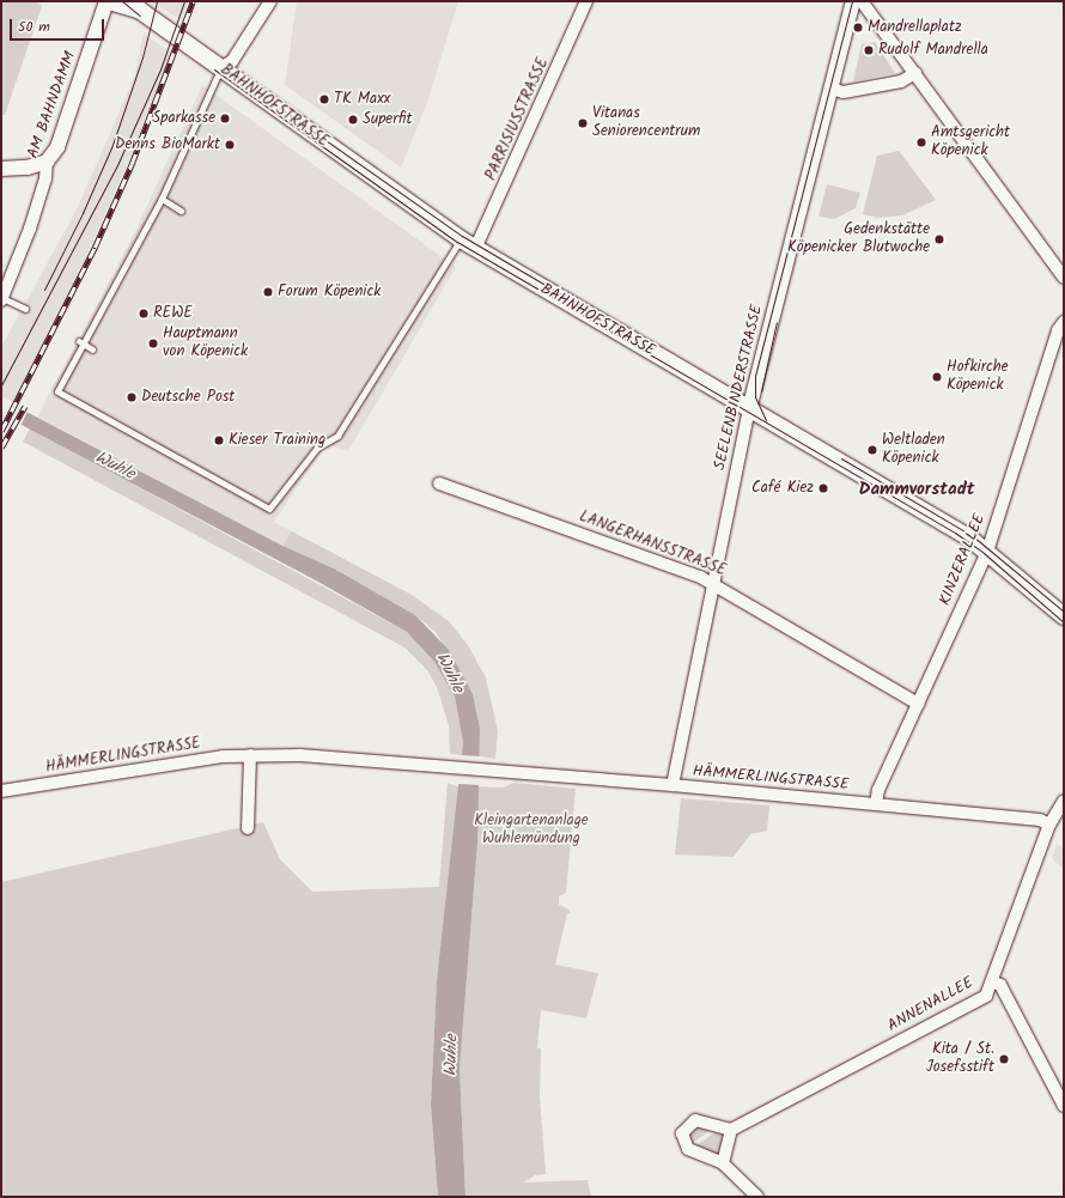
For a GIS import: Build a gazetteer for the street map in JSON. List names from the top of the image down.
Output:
{
  "streets": {
    "main road": ["BAHNHOFSTRASSE"],
    "street": [
      "AM BAHNDAMM",
      "PARRISIUSSTRASSE",
      "SEELENBINDERSTRASSE",
      "LANGERHANSSTRASSE",
      "KINZERALLEE",
      "HÄMMERLINGSTRASSE",
      "ANNENALLEE"
    ]
  },
  "crossings": [
    ["BAHNHOFSTRASSE", "PARRISIUSSTRASSE"],
    ["BAHNHOFSTRASSE", "SEELENBINDERSTRASSE"],
    ["BAHNHOFSTRASSE", "KINZERALLEE"],
    ["SEELENBINDERSTRASSE", "LANGERHANSSTRASSE"],
    ["SEELENBINDERSTRASSE", "HÄMMERLINGSTRASSE"],
    ["LANGERHANSSTRASSE", "KINZERALLEE"],
    ["KINZERALLEE", "HÄMMERLINGSTRASSE"],
    ["HÄMMERLINGSTRASSE", "ANNENALLEE"]
  ],
  "districts": ["Dammvorstadt"],
  "water": ["Wuhle"],
  "parks": ["Kleingartenanlage Wuhlemündung"],
  "places": [
    "Mandrellaplatz",
    "Rudolf Mandrella",
    "TK Maxx",
    "Sparkasse",
    "Superfit",
    "Vitanas Seniorencentrum",
    "Amtsgericht Köpenick",
    "Denns BioMarkt",
    "Gedenkstätte Köpenicker Blutwoche",
    "Forum Köpenick",
    "REWE",
    "Hauptmann von Köpenick",
    "Hofkirche Köpenick",
    "Deutsche Post",
    "Kieser Training",
    "Weltladen Köpenick",
    "Café Kiez",
    "Kita / St. Josefsstift"
  ],
  "scale_bar": "50 m"
}
